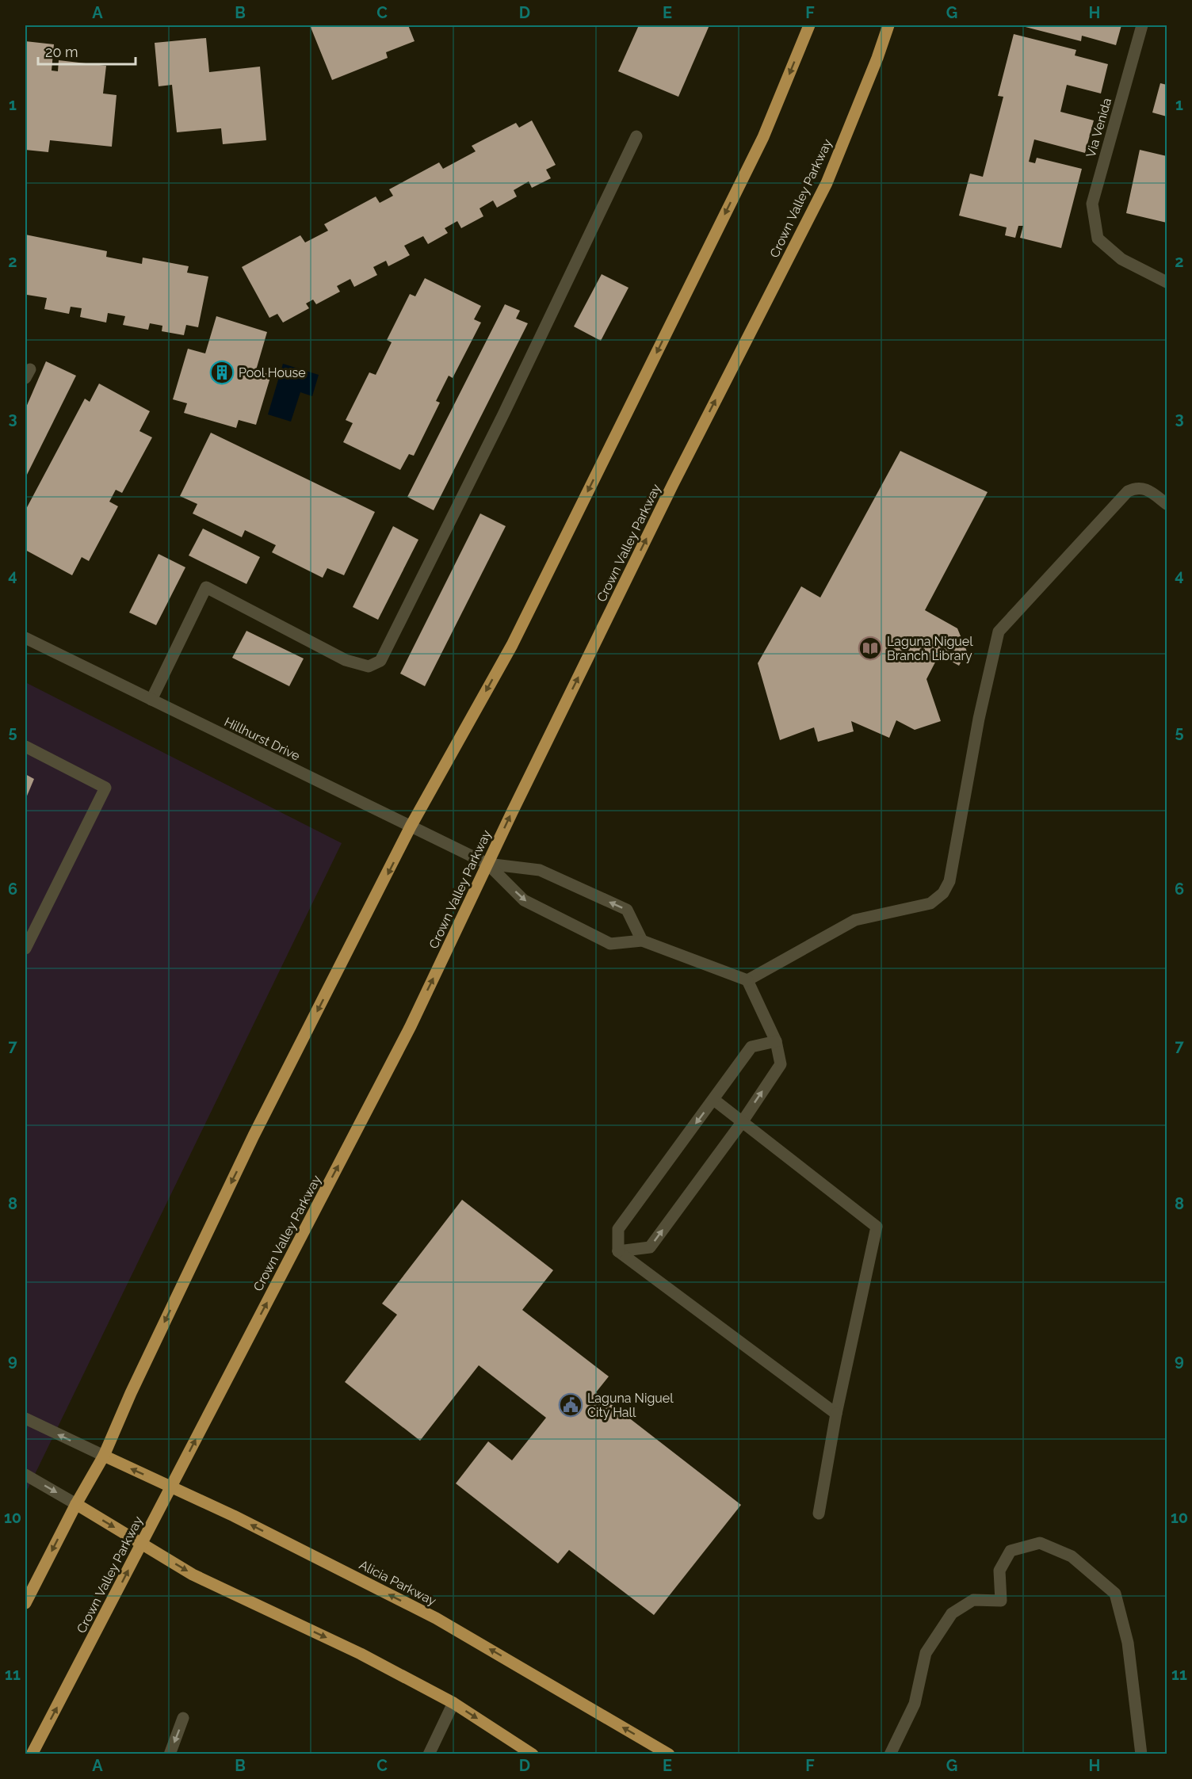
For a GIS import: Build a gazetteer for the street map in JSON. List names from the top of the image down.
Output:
{
  "streets": {
    "main road": ["Crown Valley Parkway", "Alicia Parkway"],
    "street": ["Via Venida", "Hillhurst Drive"]
  },
  "crossings": [
    ["Crown Valley Parkway", "Hillhurst Drive"],
    ["Crown Valley Parkway", "Alicia Parkway"]
  ],
  "places": {
    "building": ["Pool House"],
    "library": ["Laguna Niguel Branch Library"],
    "public building": ["Laguna Niguel City Hall"]
  },
  "scale_bar": "20 m",
  "grid": {
    "columns": [
      "A",
      "B",
      "C",
      "D",
      "E",
      "F",
      "G",
      "H"
    ],
    "rows": [
      "1",
      "2",
      "3",
      "4",
      "5",
      "6",
      "7",
      "8",
      "9",
      "10",
      "11"
    ]
  }
}
